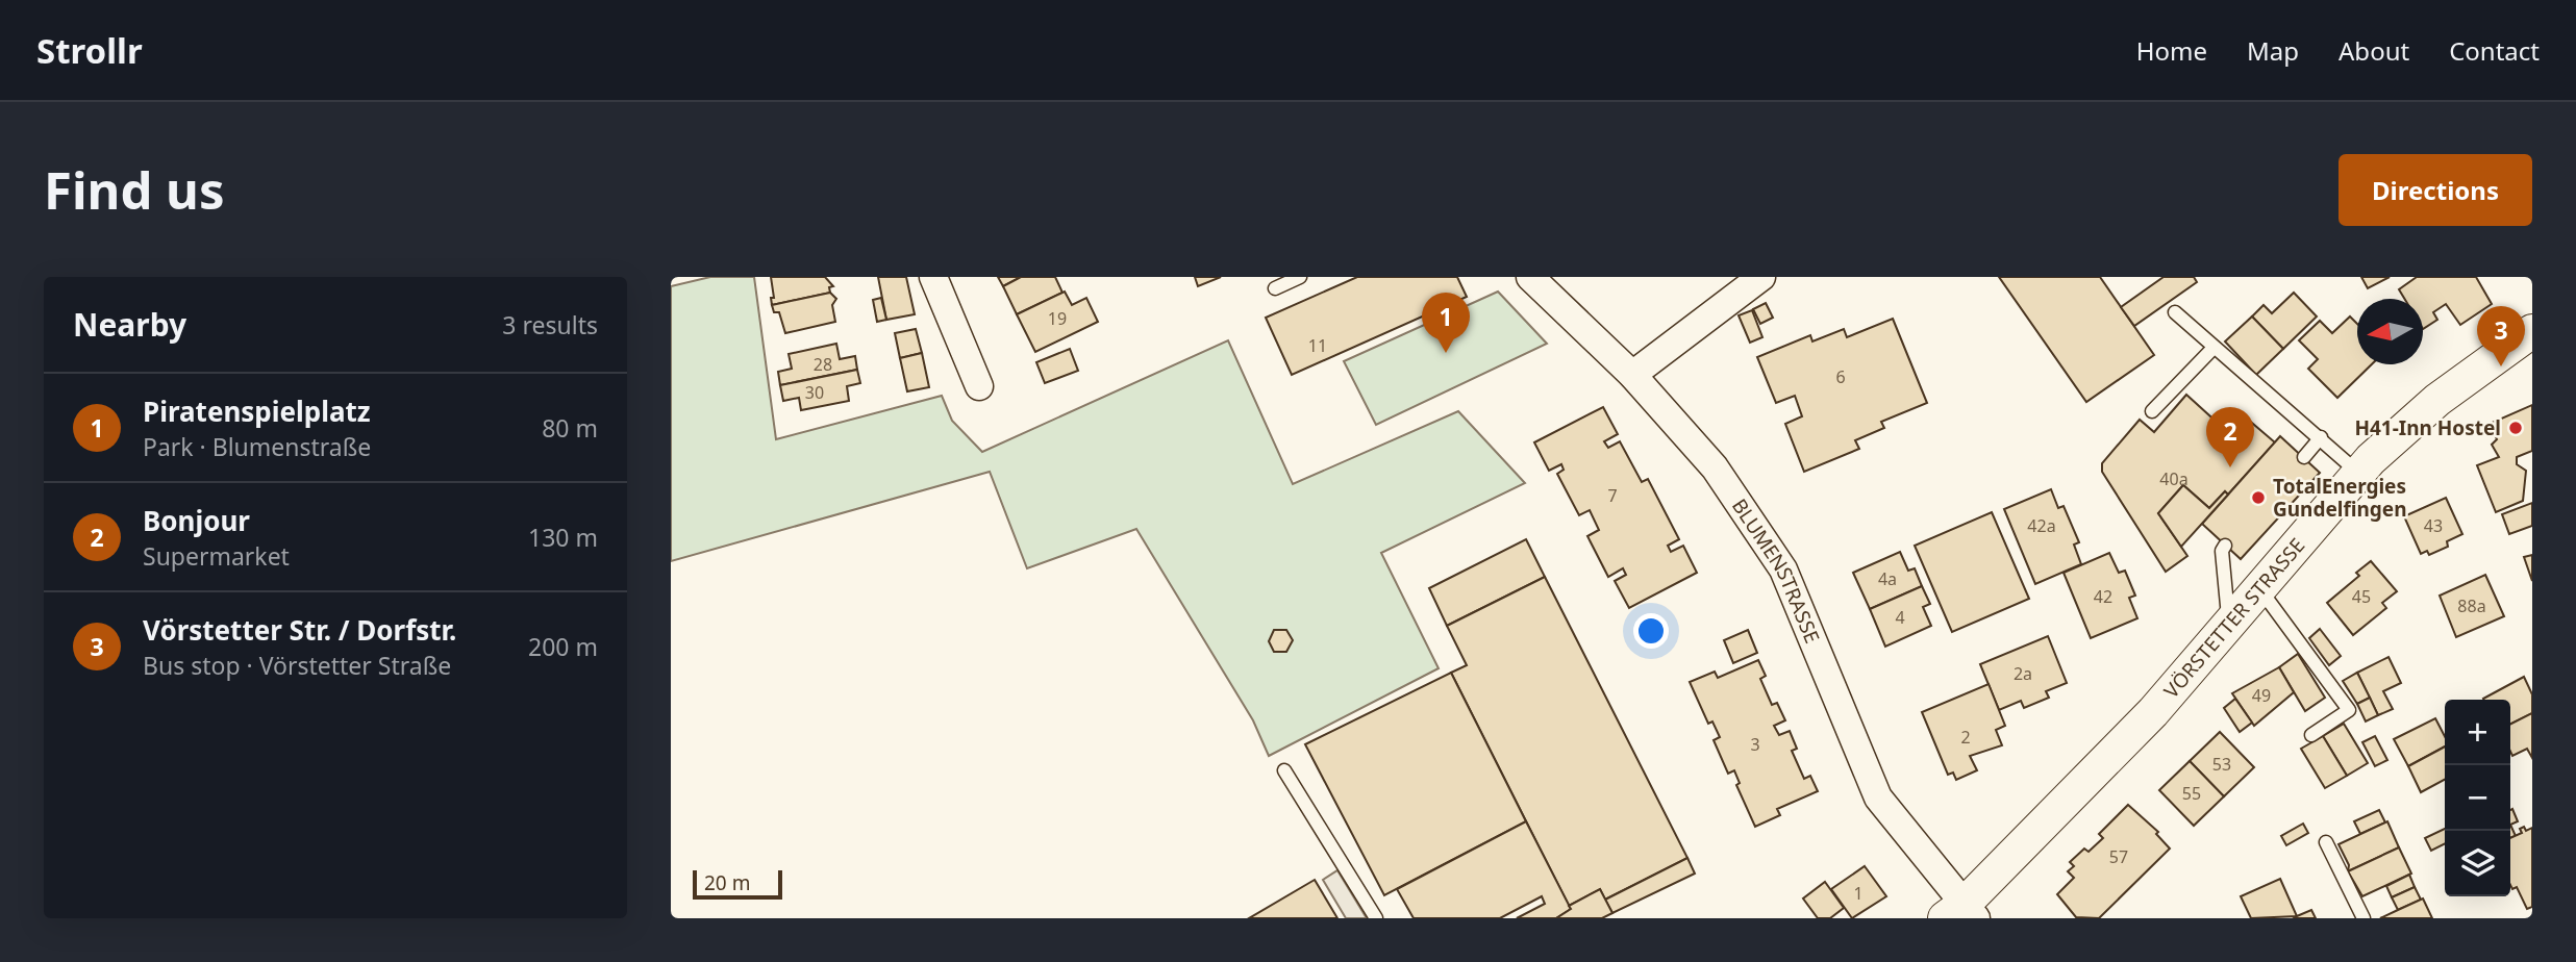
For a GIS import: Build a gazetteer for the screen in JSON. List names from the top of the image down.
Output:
{
  "streets": {
    "street": ["BLUMENSTRASSE", "VÖRSTETTER STRASSE"]
  },
  "crossings": [
    ["BLUMENSTRASSE", "VÖRSTETTER STRASSE"]
  ],
  "places": ["H41-Inn Hostel", "TotalEnergies Gundelfingen"],
  "house_numbers": [
    "19",
    "11",
    "28",
    "6",
    "30",
    "40a",
    "7",
    "42a",
    "43",
    "4a",
    "42",
    "45",
    "88a",
    "4",
    "2a",
    "49",
    "2",
    "3",
    "53",
    "55",
    "57",
    "1"
  ],
  "scale_bar": "20 m",
  "north": "left",
  "page": {
    "header": "Strollr",
    "nav": [
      "Home",
      "Map",
      "About",
      "Contact"
    ],
    "buttons": "Directions",
    "title": "Find us",
    "heading": ["Nearby", "3 results"],
    "pins": ["1", "3", "2"],
    "list": [
      {
        "mark": "1",
        "name": "Piratenspielplatz",
        "note": "Park · Blumenstraße",
        "value": "80 m"
      },
      {
        "mark": "2",
        "name": "Bonjour",
        "note": "Supermarket",
        "value": "130 m"
      },
      {
        "mark": "3",
        "name": "Vörstetter Str. / Dorfstr.",
        "note": "Bus stop · Vörstetter Straße",
        "value": "200 m"
      }
    ],
    "map_buttons": ["+", "−"],
    "scale": "20 m"
  }
}
